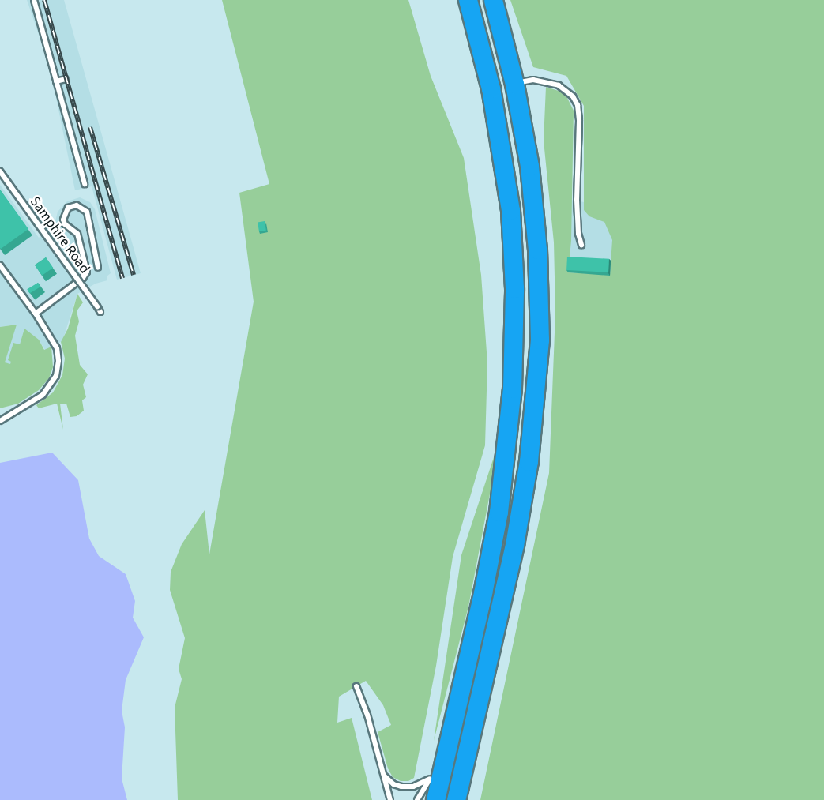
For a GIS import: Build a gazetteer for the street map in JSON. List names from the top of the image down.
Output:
{
  "streets": {
    "lane": ["Samphire Road"]
  }
}
